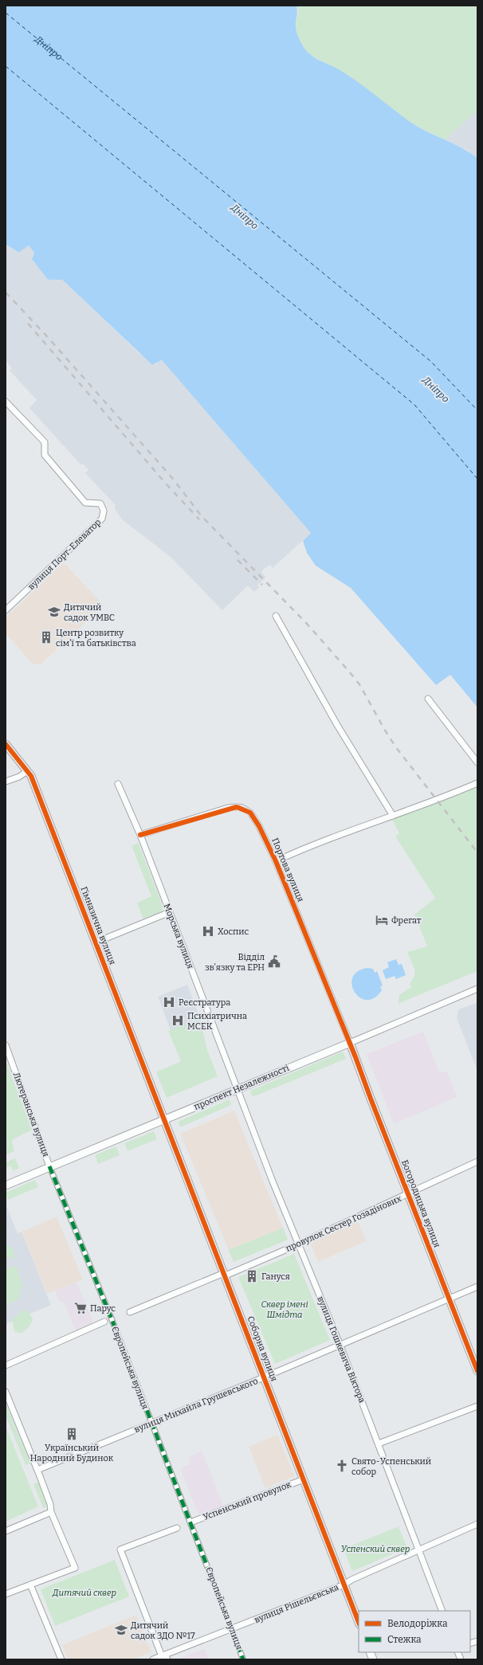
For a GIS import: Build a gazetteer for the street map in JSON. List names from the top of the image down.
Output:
{
  "streets": {
    "street": [
      "вулиця Порт-Елеватор",
      "Портова вулиця",
      "Гімназична вулиця",
      "Морська вулиця",
      "проспект Незалежності",
      "Лютеранська вулиця",
      "Богородицька вулиця",
      "провулок Сестер Гозадінових",
      "Соборна вулиця",
      "вулиця Гошкевича Віктора",
      "Європейська вулиця",
      "вулиця Михайла Грушевського",
      "Успенський провулок",
      "вулиця Рішельєвська"
    ]
  },
  "crossings": [
    ["Портова вулиця", "Морська вулиця"],
    ["Портова вулиця", "проспект Незалежності"],
    ["Портова вулиця", "Богородицька вулиця"],
    ["Гімназична вулиця", "проспект Незалежності"],
    ["Гімназична вулиця", "Соборна вулиця"],
    ["Морська вулиця", "проспект Незалежності"],
    ["Морська вулиця", "вулиця Гошкевича Віктора"],
    ["проспект Незалежності", "Лютеранська вулиця"],
    ["проспект Незалежності", "Богородицька вулиця"],
    ["проспект Незалежності", "Соборна вулиця"],
    ["проспект Незалежності", "вулиця Гошкевича Віктора"],
    ["проспект Незалежності", "Європейська вулиця"],
    ["Лютеранська вулиця", "Європейська вулиця"],
    ["Богородицька вулиця", "провулок Сестер Гозадінових"],
    ["Богородицька вулиця", "вулиця Михайла Грушевського"],
    ["провулок Сестер Гозадінових", "Соборна вулиця"],
    ["провулок Сестер Гозадінових", "вулиця Гошкевича Віктора"],
    ["Соборна вулиця", "вулиця Михайла Грушевського"],
    ["Соборна вулиця", "Успенський провулок"],
    ["Соборна вулиця", "вулиця Рішельєвська"],
    ["вулиця Гошкевича Віктора", "вулиця Михайла Грушевського"],
    ["вулиця Гошкевича Віктора", "вулиця Рішельєвська"],
    ["Європейська вулиця", "вулиця Михайла Грушевського"],
    ["Європейська вулиця", "Успенський провулок"],
    ["Європейська вулиця", "вулиця Рішельєвська"]
  ],
  "water": ["Дніпро"],
  "parks": ["Сквер імені Шмідта", "Успенский сквер", "Дитячий сквер"],
  "places": {
    "school or university": ["Дитячий садок УМВС", "Дитячий садок ЗДО №17"],
    "building": ["Центр розвитку сім'ї та батьківства", "Гануся", "Український Народний Будинок"],
    "hotel": ["Фрегат"],
    "hospital": ["Хоспис", "Реєстратура", "Психіатрична МСЕК"],
    "public building": ["Відділ зв'язку та ЕРН"],
    "supermarket": ["Парус"],
    "church": ["Свято-Успенський собор"]
  },
  "legend": ["Велодоріжка", "Стежка"]
}
